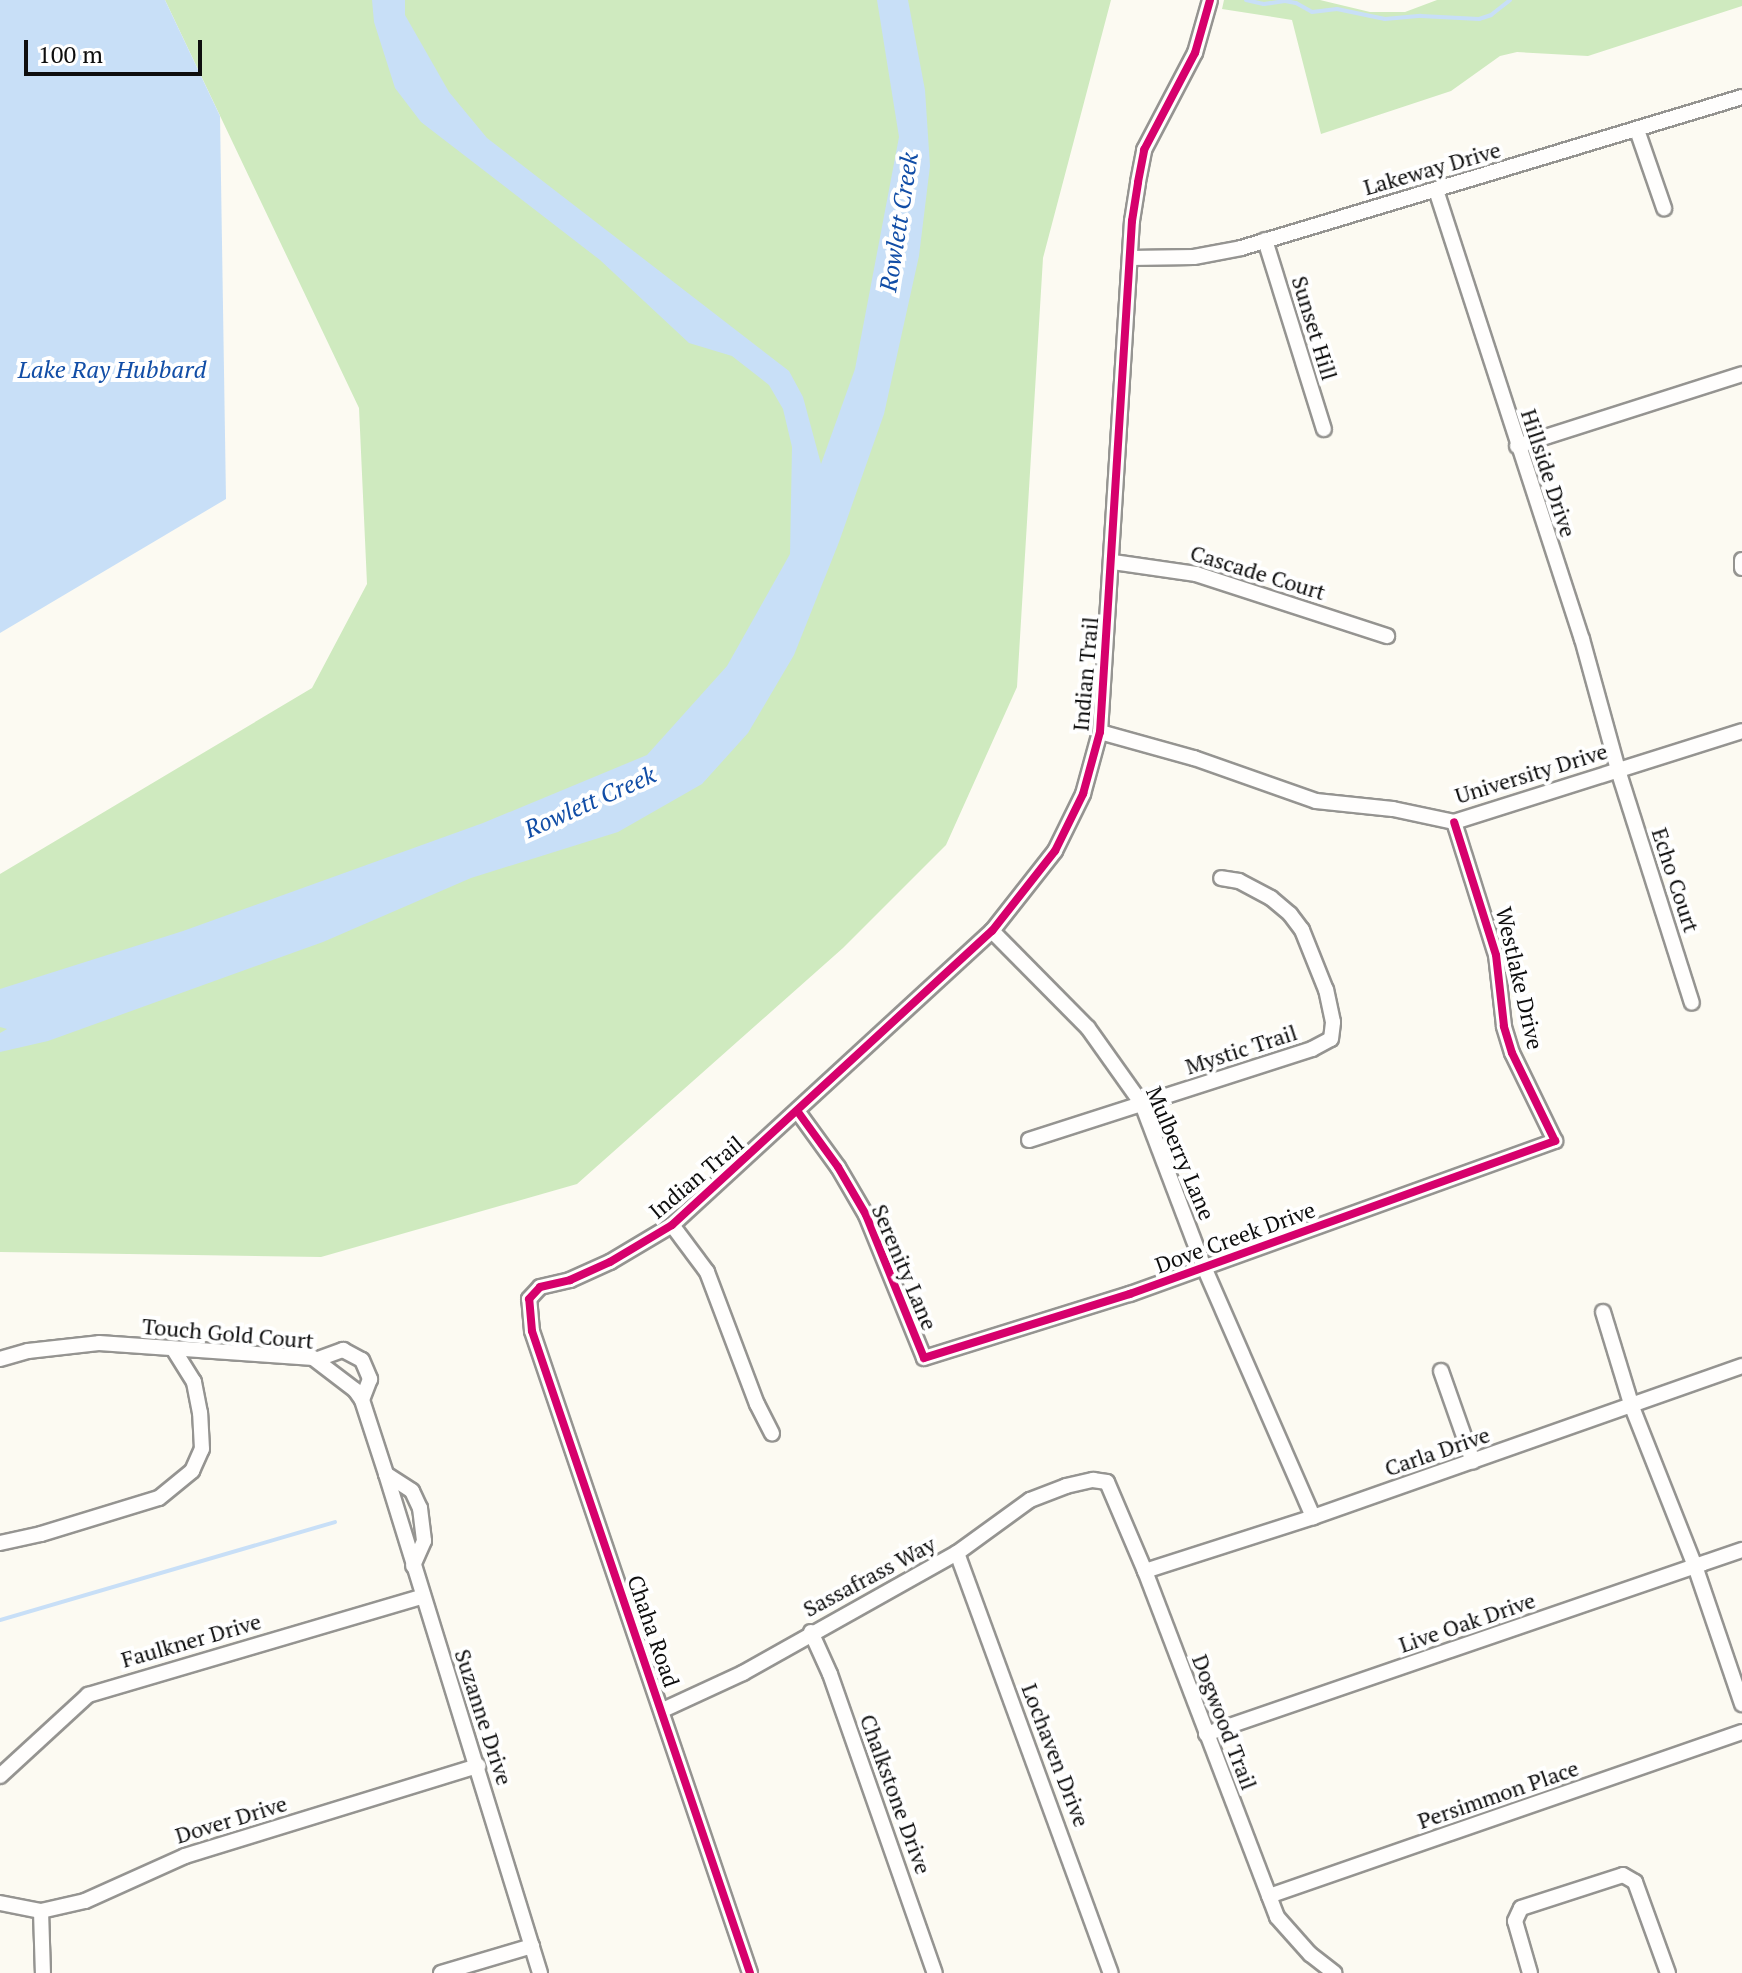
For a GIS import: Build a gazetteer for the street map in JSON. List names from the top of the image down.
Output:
{
  "streets": {
    "street": [
      "Lakeway Drive",
      "Sunset Hill",
      "Hillside Drive",
      "Cascade Court",
      "Indian Trail",
      "University Drive",
      "Echo Court",
      "Westlake Drive",
      "Mystic Trail",
      "Mulberry Lane",
      "Dove Creek Drive",
      "Serenity Lane",
      "Touch Gold Court",
      "Carla Drive",
      "Sassafrass Way",
      "Live Oak Drive",
      "Chaha Road",
      "Faulkner Drive",
      "Suzanne Drive",
      "Dogwood Trail",
      "Lochaven Drive",
      "Chalkstone Drive",
      "Persimmon Place",
      "Dover Drive"
    ]
  },
  "crossings": [
    ["Lakeway Drive", "Sunset Hill"],
    ["Lakeway Drive", "Hillside Drive"],
    ["Lakeway Drive", "Indian Trail"],
    ["Hillside Drive", "University Drive"],
    ["Hillside Drive", "Echo Court"],
    ["Cascade Court", "Indian Trail"],
    ["Indian Trail", "University Drive"],
    ["Indian Trail", "Mulberry Lane"],
    ["Indian Trail", "Serenity Lane"],
    ["Indian Trail", "Chaha Road"],
    ["University Drive", "Echo Court"],
    ["University Drive", "Westlake Drive"],
    ["Westlake Drive", "Dove Creek Drive"],
    ["Mystic Trail", "Mulberry Lane"],
    ["Mulberry Lane", "Dove Creek Drive"],
    ["Mulberry Lane", "Carla Drive"],
    ["Dove Creek Drive", "Serenity Lane"],
    ["Touch Gold Court", "Suzanne Drive"],
    ["Carla Drive", "Dogwood Trail"],
    ["Sassafrass Way", "Chaha Road"],
    ["Sassafrass Way", "Dogwood Trail"],
    ["Sassafrass Way", "Lochaven Drive"],
    ["Sassafrass Way", "Chalkstone Drive"],
    ["Live Oak Drive", "Dogwood Trail"],
    ["Faulkner Drive", "Suzanne Drive"],
    ["Suzanne Drive", "Dover Drive"],
    ["Dogwood Trail", "Persimmon Place"]
  ],
  "water": ["Rowlett Creek", "Lake Ray Hubbard"],
  "scale_bar": "100 m"
}
